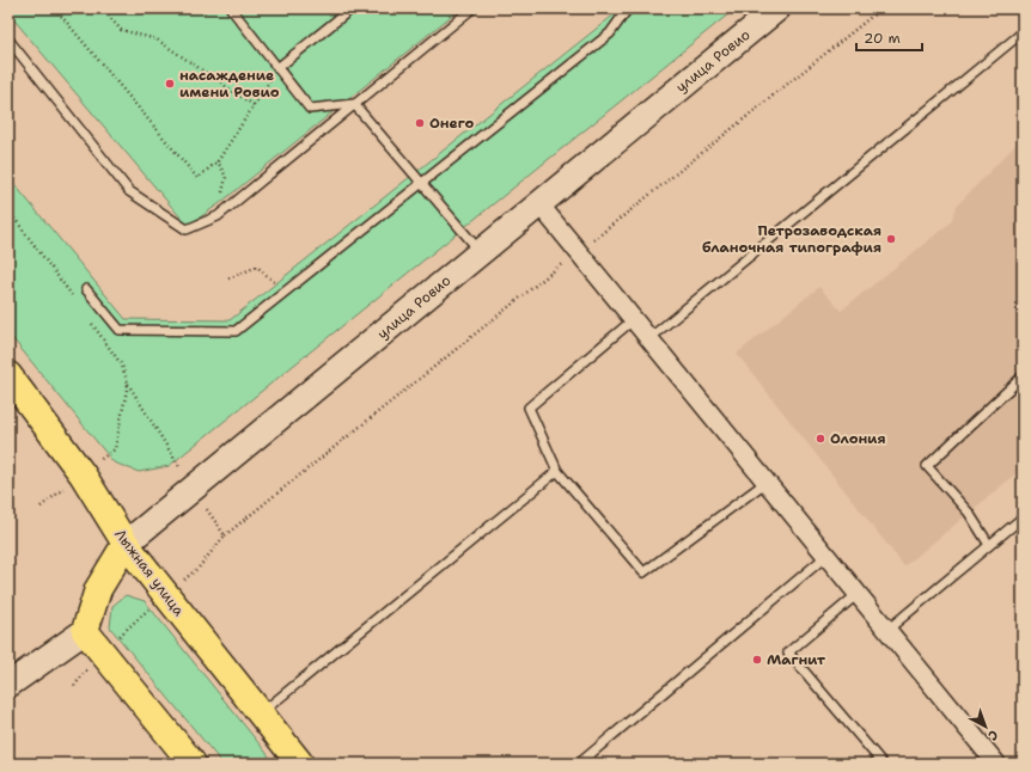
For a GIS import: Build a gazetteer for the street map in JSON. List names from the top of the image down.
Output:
{
  "streets": {
    "main road": ["улица Ровио", "Лыжная улица"]
  },
  "crossings": [
    ["улица Ровио", "Лыжная улица"]
  ],
  "places": [
    "насаждение имени Ровио",
    "Онего",
    "Петрозаводская бланочная типография",
    "Олония",
    "Магнит"
  ],
  "scale_bar": "20 m",
  "north": "bottom right"
}
